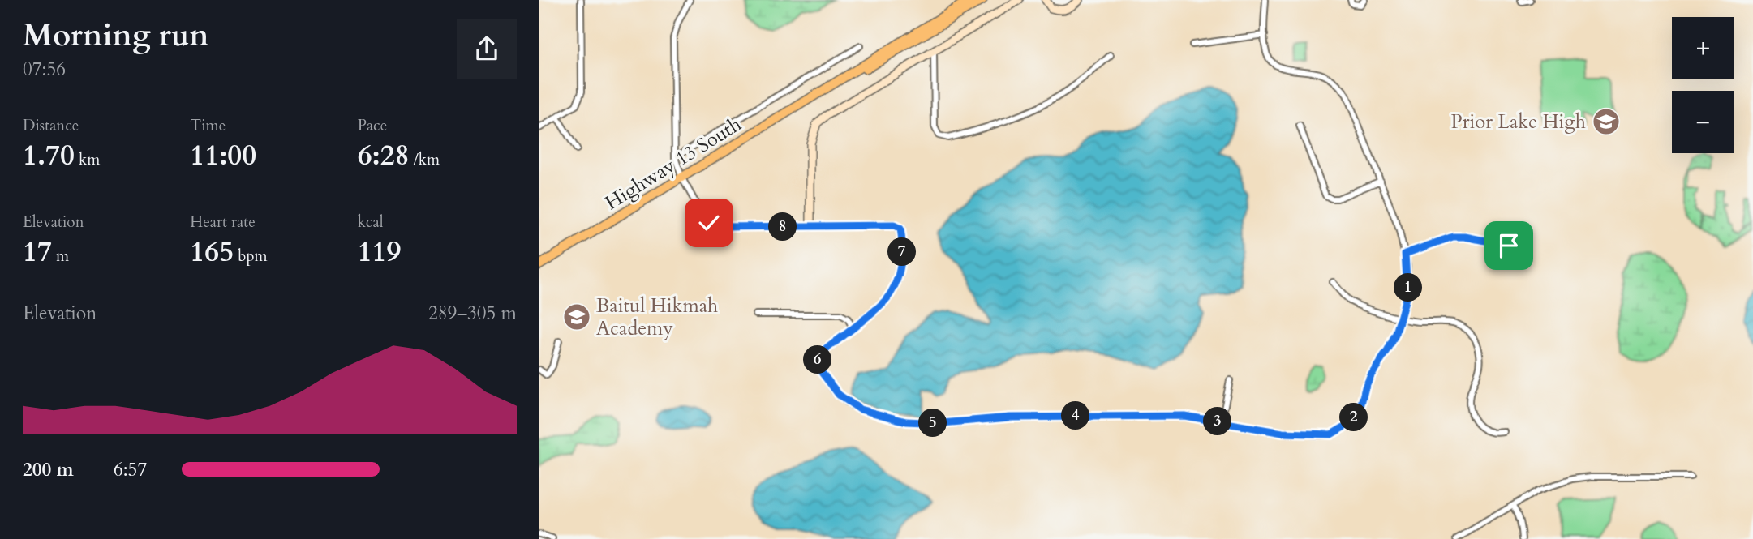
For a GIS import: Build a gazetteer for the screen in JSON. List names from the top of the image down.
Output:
{
  "streets": {
    "main road": ["Highway 13 South"]
  },
  "places": {
    "school or university": ["Prior Lake High", "Baitul Hikmah Academy"]
  },
  "page": {
    "heading": ["Morning run", "07:56"],
    "map_buttons": ["+", "−"],
    "stats": [
      ["Distance", "1.70 km"],
      ["Time", "11:00"],
      ["Pace", "6:28 /km"],
      ["Elevation", "17 m"],
      ["Heart rate", "165 bpm"],
      ["kcal", "119"]
    ],
    "pins": [
      "8",
      "7",
      "1",
      "6",
      "4",
      "2",
      "3",
      "5"
    ],
    "chart": ["Elevation", "289–305 m"],
    "list": [
      {
        "name": "200 m",
        "note": "6:57"
      }
    ]
  }
}
